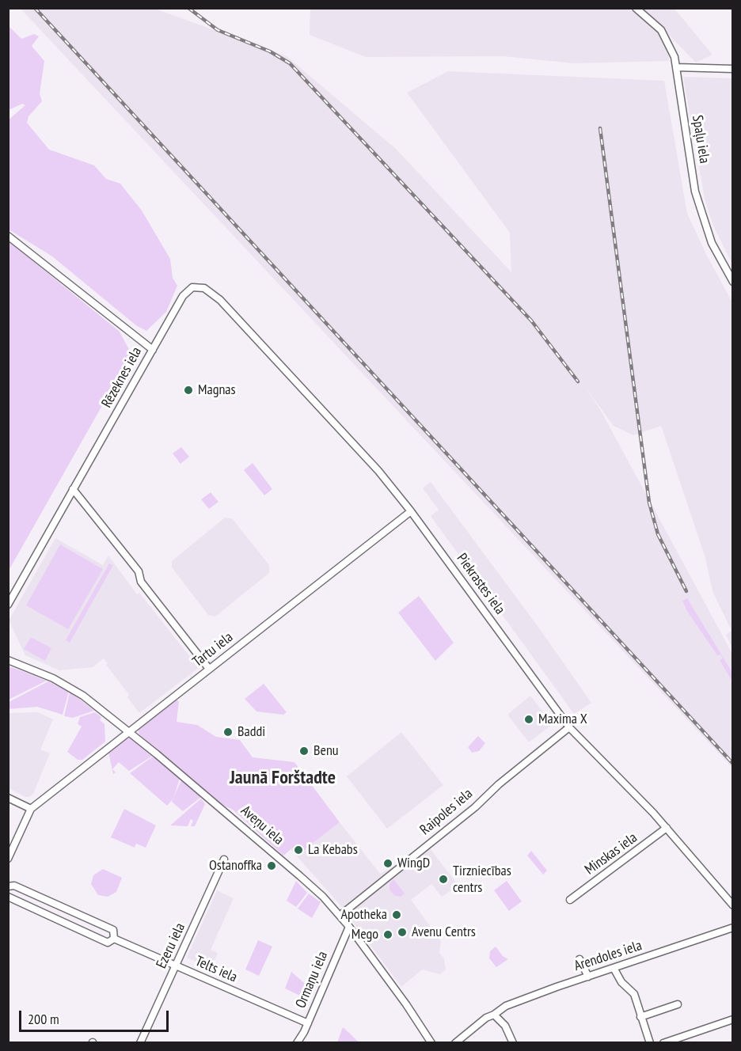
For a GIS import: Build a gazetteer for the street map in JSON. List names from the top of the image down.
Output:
{
  "streets": {
    "street": [
      "Spaļu iela",
      "Rēzeknes iela",
      "Piekrastes iela",
      "Tartu iela",
      "Raipoles iela",
      "Aveņu iela",
      "Minskas iela",
      "Ezeru iela",
      "Arendoles iela",
      "Telts iela",
      "Ormaņu iela"
    ]
  },
  "crossings": [
    ["Rēzeknes iela", "Piekrastes iela"],
    ["Piekrastes iela", "Tartu iela"],
    ["Piekrastes iela", "Raipoles iela"],
    ["Piekrastes iela", "Minskas iela"],
    ["Tartu iela", "Aveņu iela"],
    ["Raipoles iela", "Aveņu iela"],
    ["Aveņu iela", "Ormaņu iela"],
    ["Ezeru iela", "Telts iela"],
    ["Telts iela", "Ormaņu iela"]
  ],
  "districts": ["Jaunā Forštadte"],
  "places": [
    "Magnas",
    "Maxima X",
    "Baddi",
    "Benu",
    "La Kebabs",
    "WingD",
    "Ostanoffka",
    "Tirzniecības centrs",
    "Apotheka",
    "Avenu Centrs",
    "Mego"
  ],
  "scale_bar": "200 m"
}
